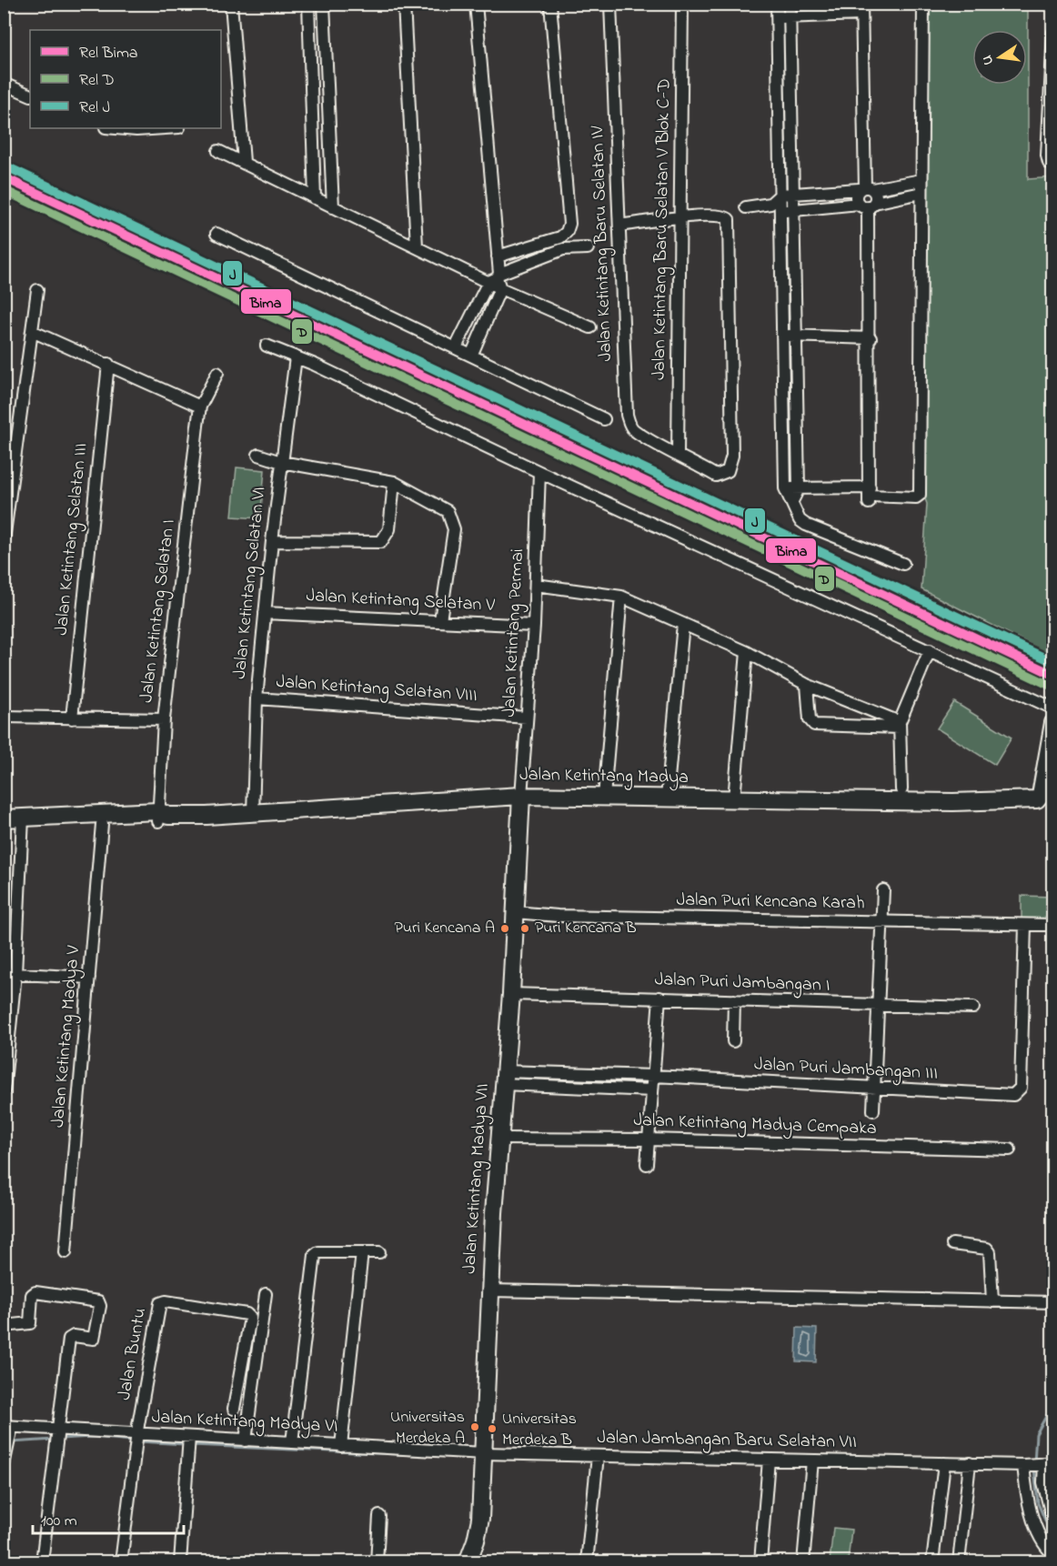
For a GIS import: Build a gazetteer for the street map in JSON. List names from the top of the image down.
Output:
{
  "streets": {
    "street": [
      "Jalan Ketintang Baru Selatan V Blok C-D",
      "Jalan Ketintang Baru Selatan IV",
      "Jalan Ketintang Selatan III",
      "Jalan Ketintang Selatan VI",
      "Jalan Ketintang Selatan V",
      "Jalan Ketintang Selatan I",
      "Jalan Ketintang Permai",
      "Jalan Ketintang Selatan VIII",
      "Jalan Ketintang Madya",
      "Jalan Puri Kencana Karah",
      "Jalan Puri Jambangan I",
      "Jalan Ketintang Madya V",
      "Jalan Puri Jambangan III",
      "Jalan Ketintang Madya Cempaka",
      "Jalan Ketintang Madya VII",
      "Jalan Buntu",
      "Jalan Ketintang Madya VI",
      "Jalan Jambangan Baru Selatan VII"
    ]
  },
  "crossings": [
    ["Jalan Ketintang Baru Selatan V Blok C-D", "Jalan Ketintang Baru Selatan IV"],
    ["Jalan Ketintang Selatan VI", "Jalan Ketintang Selatan V"],
    ["Jalan Ketintang Selatan VI", "Jalan Ketintang Selatan VIII"],
    ["Jalan Ketintang Selatan VI", "Jalan Ketintang Madya"],
    ["Jalan Ketintang Selatan V", "Jalan Ketintang Permai"],
    ["Jalan Ketintang Selatan I", "Jalan Ketintang Madya"],
    ["Jalan Ketintang Permai", "Jalan Ketintang Selatan VIII"],
    ["Jalan Ketintang Permai", "Jalan Ketintang Madya"],
    ["Jalan Ketintang Permai", "Jalan Ketintang Madya VII"],
    ["Jalan Ketintang Madya", "Jalan Ketintang Madya V"],
    ["Jalan Ketintang Madya", "Jalan Ketintang Madya VII"],
    ["Jalan Puri Kencana Karah", "Jalan Puri Jambangan III"],
    ["Jalan Puri Kencana Karah", "Jalan Ketintang Madya VII"],
    ["Jalan Puri Jambangan I", "Jalan Ketintang Madya VII"],
    ["Jalan Puri Jambangan III", "Jalan Ketintang Madya VII"],
    ["Jalan Ketintang Madya Cempaka", "Jalan Ketintang Madya VII"],
    ["Jalan Ketintang Madya VII", "Jalan Ketintang Madya VI"],
    ["Jalan Ketintang Madya VII", "Jalan Jambangan Baru Selatan VII"],
    ["Jalan Buntu", "Jalan Ketintang Madya VI"],
    ["Jalan Ketintang Madya VI", "Jalan Jambangan Baru Selatan VII"]
  ],
  "places": [
    "Puri Kencana A",
    "Puri Kencana B",
    "Universitas Merdeka A",
    "Universitas Merdeka B"
  ],
  "lines": ["rail line J", "rail line Bima", "rail line D"],
  "legend": ["Rel Bima", "Rel D", "Rel J"],
  "scale_bar": "100 m",
  "north": "left"
}
